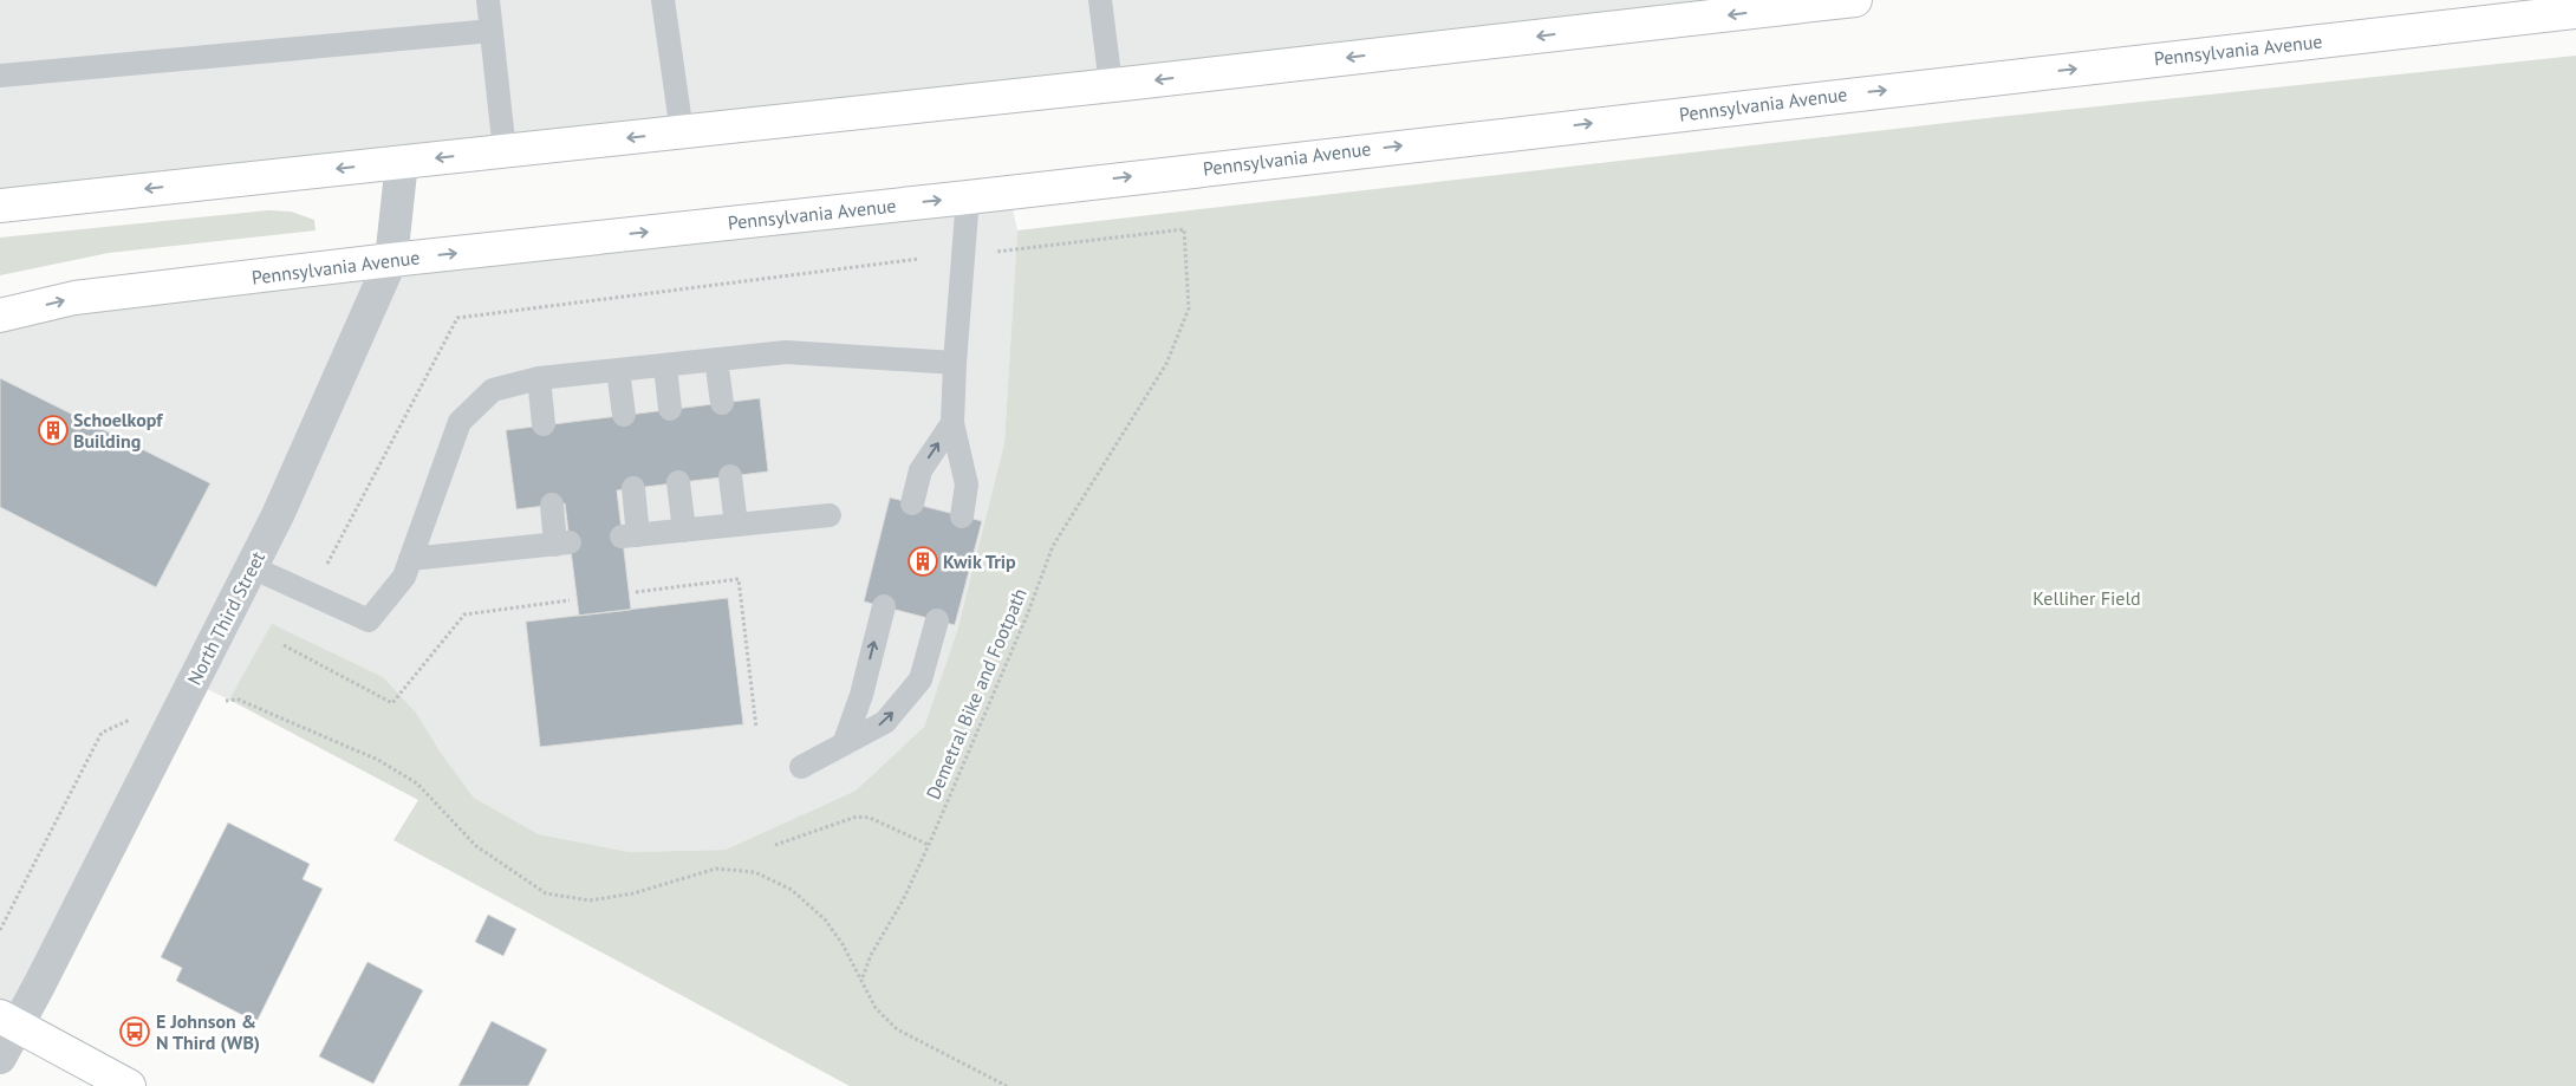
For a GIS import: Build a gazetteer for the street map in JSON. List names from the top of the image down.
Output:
{
  "streets": {
    "main road": ["Pennsylvania Avenue"],
    "street": ["North Third Street"],
    "path": ["Demetral Bike and Footpath"]
  },
  "crossings": [
    ["Pennsylvania Avenue", "North Third Street"]
  ],
  "parks": ["Kelliher Field"],
  "places": {
    "building": ["Schoelkopf Building", "Kwik Trip"],
    "bus stop": ["E Johnson & N Third (WB)"]
  }
}
